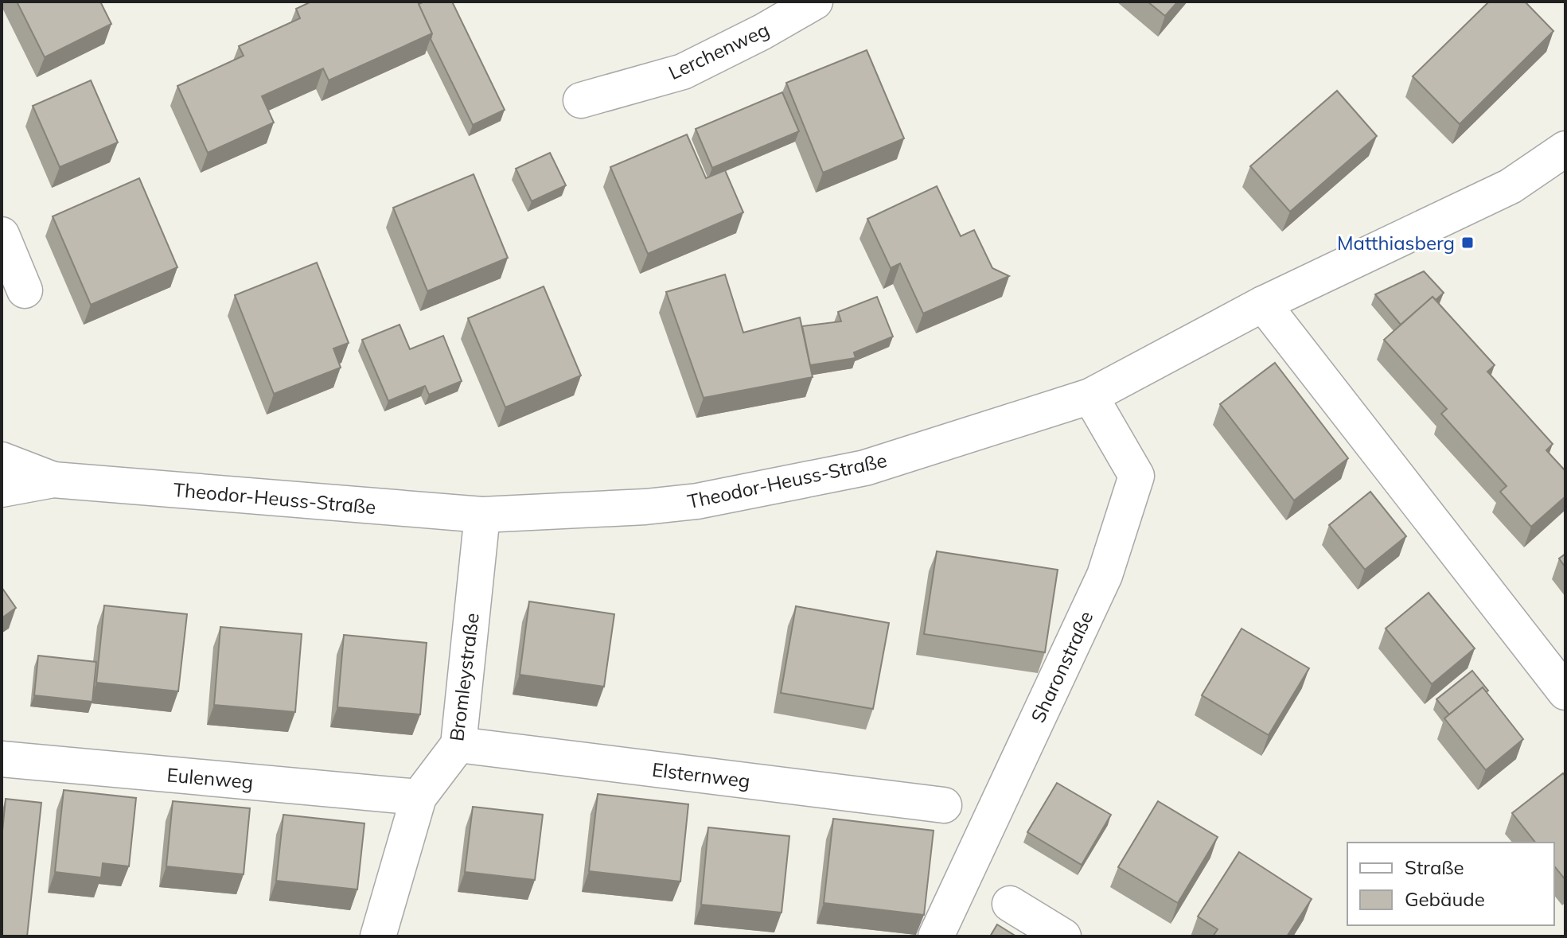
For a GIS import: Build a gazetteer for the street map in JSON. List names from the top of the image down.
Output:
{
  "streets": {
    "street": [
      "Lerchenweg",
      "Theodor-Heuss-Straße",
      "Sharonstraße",
      "Bromleystraße",
      "Elsternweg",
      "Eulenweg"
    ]
  },
  "crossings": [
    ["Theodor-Heuss-Straße", "Sharonstraße"],
    ["Theodor-Heuss-Straße", "Bromleystraße"],
    ["Bromleystraße", "Elsternweg"],
    ["Bromleystraße", "Eulenweg"]
  ],
  "places": {
    "transit": ["Matthiasberg"]
  },
  "legend": ["Straße", "Gebäude"]
}
